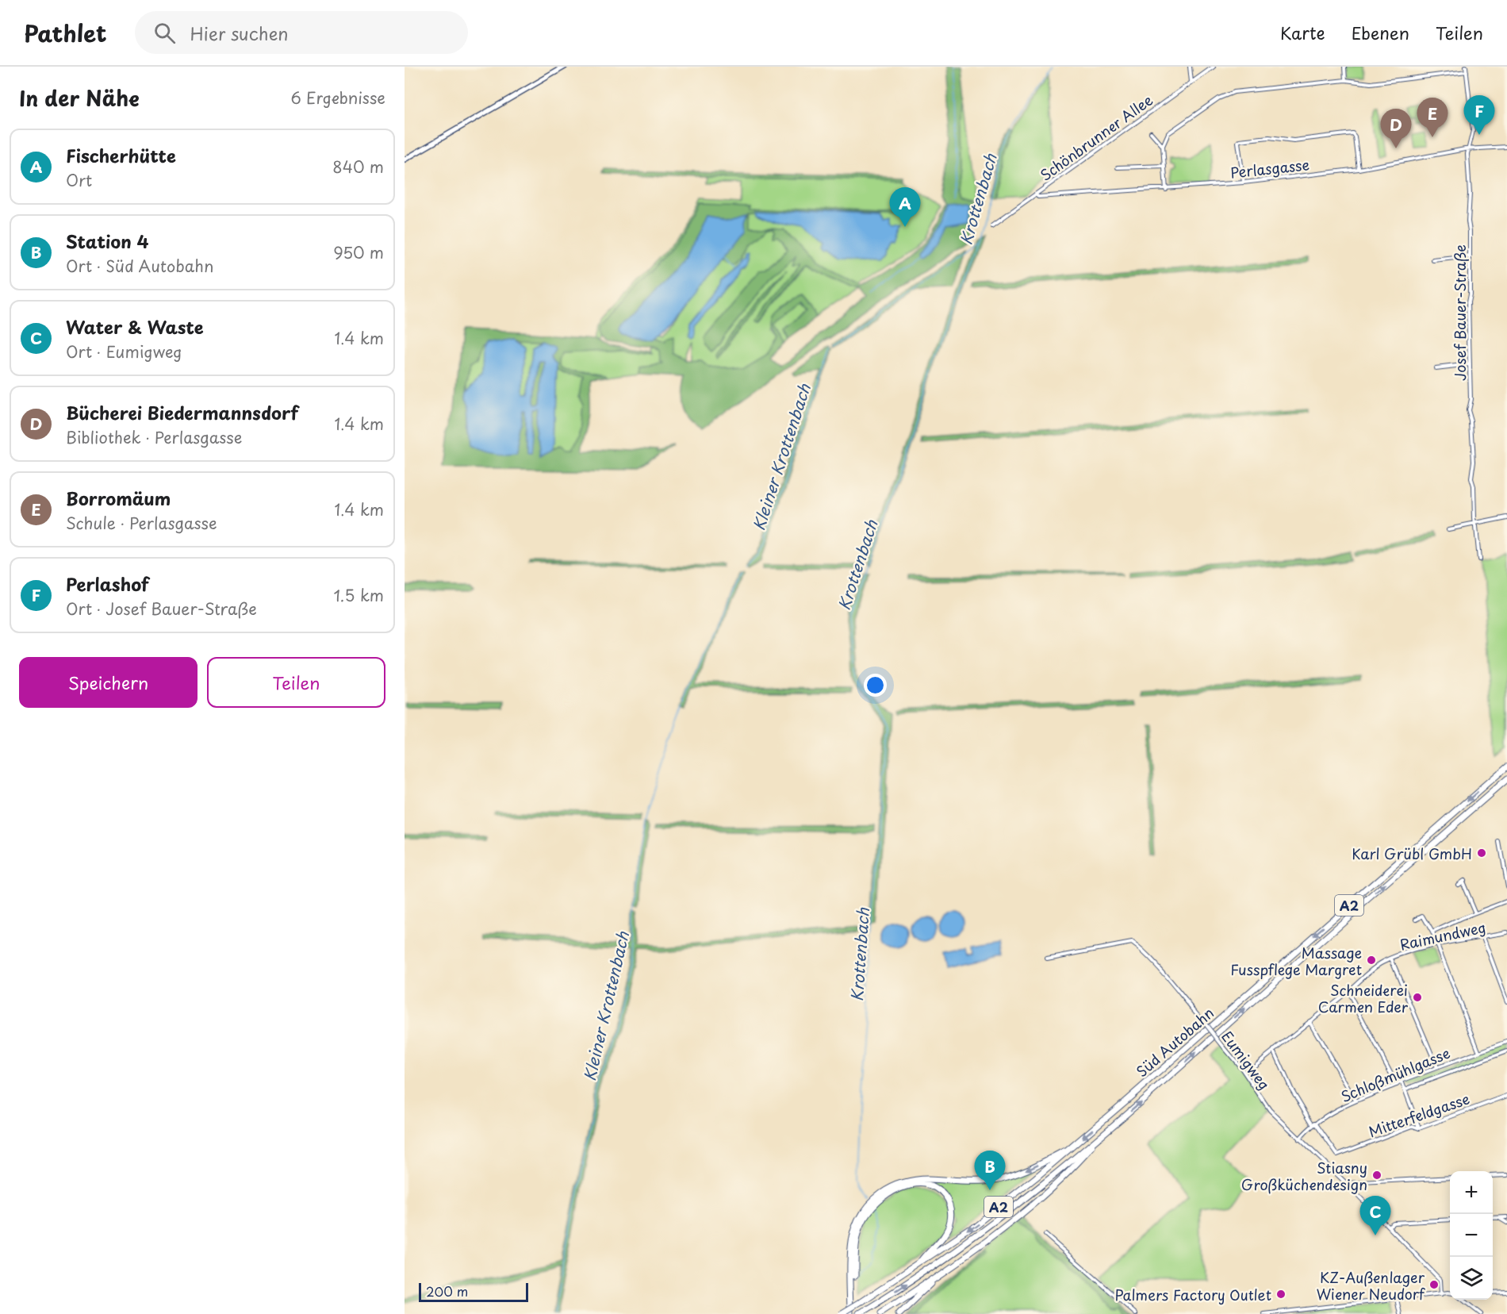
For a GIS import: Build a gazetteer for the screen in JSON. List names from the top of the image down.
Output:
{
  "streets": {
    "highway": ["A2", "Süd Autobahn"],
    "street": [
      "Schönbrunner Allee",
      "Perlasgasse",
      "Josef Bauer-Straße",
      "Raimundweg",
      "Eumigweg",
      "Schloßmühlgasse",
      "Mitterfeldgasse"
    ]
  },
  "crossings": [
    ["Schönbrunner Allee", "Perlasgasse"],
    ["Perlasgasse", "Josef Bauer-Straße"],
    ["Eumigweg", "Schloßmühlgasse"],
    ["Schloßmühlgasse", "Mitterfeldgasse"]
  ],
  "water": ["Krottenbach", "Kleiner Krottenbach"],
  "places": [
    "Karl Grübl GmbH",
    "Massage Fusspflege Margret",
    "Schneiderei Carmen Eder",
    "Stiasny Großküchendesign",
    "KZ-Außenlager Wiener Neudorf",
    "Palmers Factory Outlet"
  ],
  "scale_bar": "200 m",
  "page": {
    "header": "Pathlet",
    "search": "Hier suchen",
    "nav": ["Karte", "Ebenen", "Teilen"],
    "heading": ["In der Nähe", "6 Ergebnisse"],
    "pins": [
      "F",
      "E",
      "D",
      "A",
      "B",
      "C"
    ],
    "list": [
      {
        "mark": "A",
        "name": "Fischerhütte",
        "note": "Ort",
        "value": "840 m"
      },
      {
        "mark": "B",
        "name": "Station 4",
        "note": "Ort · Süd Autobahn",
        "value": "950 m"
      },
      {
        "mark": "C",
        "name": "Water & Waste",
        "note": "Ort · Eumigweg",
        "value": "1.4 km"
      },
      {
        "mark": "D",
        "name": "Bücherei Biedermannsdorf",
        "note": "Bibliothek · Perlasgasse",
        "value": "1.4 km"
      },
      {
        "mark": "E",
        "name": "Borromäum",
        "note": "Schule · Perlasgasse",
        "value": "1.4 km"
      },
      {
        "mark": "F",
        "name": "Perlashof",
        "note": "Ort · Josef Bauer-Straße",
        "value": "1.5 km"
      }
    ],
    "buttons": ["Speichern", "Teilen"],
    "map_buttons": ["+", "−"],
    "scale": "200 m"
  }
}
